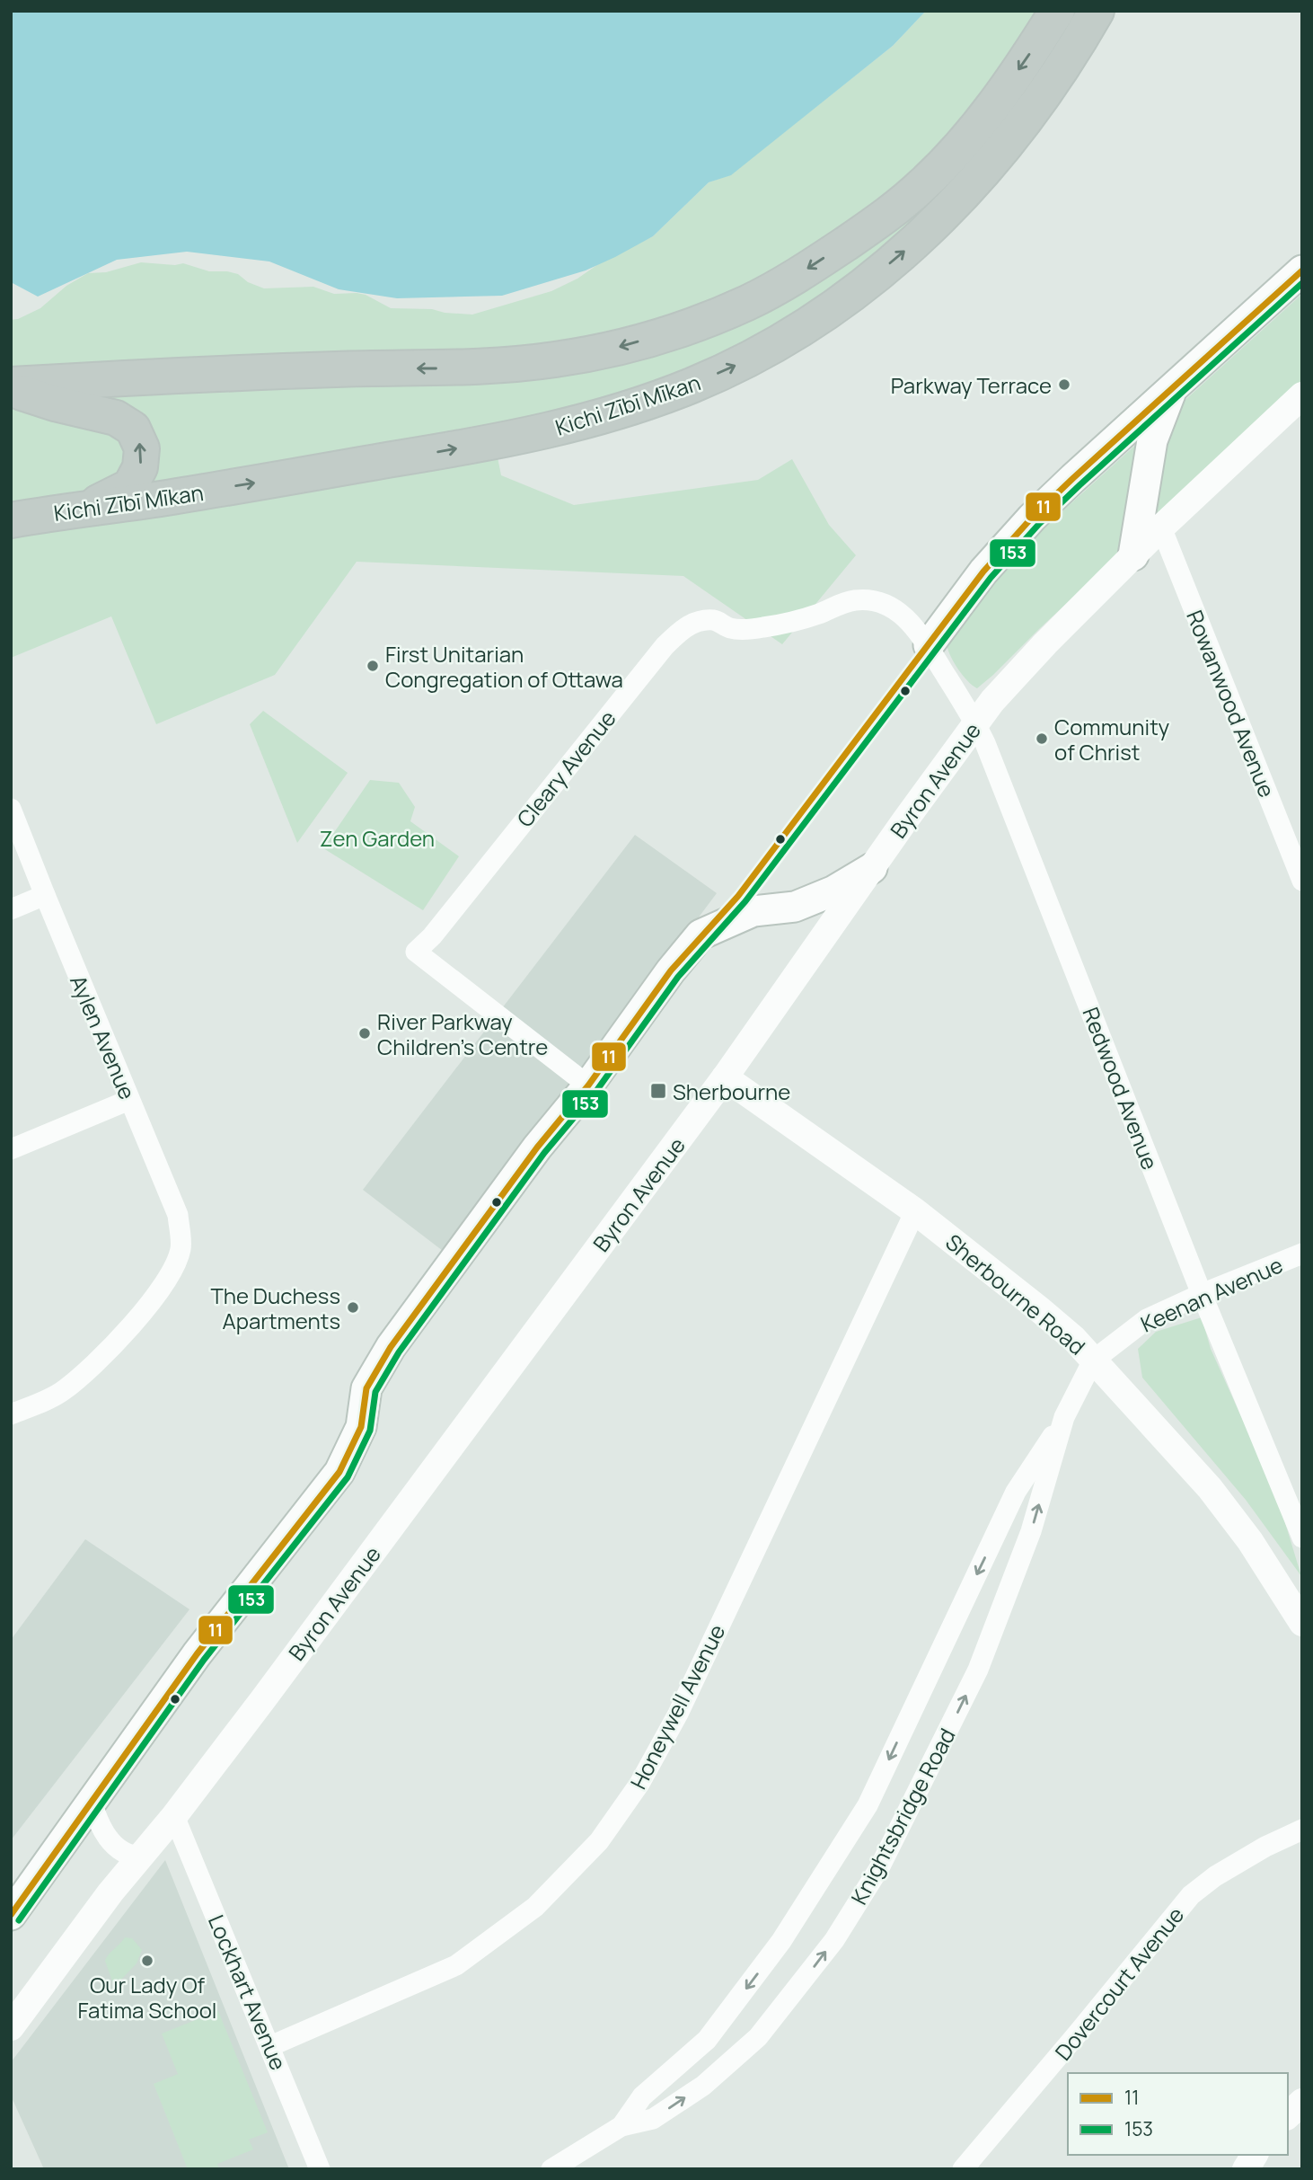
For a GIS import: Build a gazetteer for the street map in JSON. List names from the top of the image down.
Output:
{
  "streets": {
    "highway": ["Kichi Zībī Mīkan"],
    "street": [
      "Rowanwood Avenue",
      "Cleary Avenue",
      "Byron Avenue",
      "Aylen Avenue",
      "Redwood Avenue",
      "Sherbourne Road",
      "Keenan Avenue",
      "Honeywell Avenue",
      "Knightsbridge Road",
      "Dovercourt Avenue",
      "Lockhart Avenue"
    ]
  },
  "crossings": [
    ["Rowanwood Avenue", "Byron Avenue"],
    ["Cleary Avenue", "Redwood Avenue"],
    ["Byron Avenue", "Redwood Avenue"],
    ["Byron Avenue", "Sherbourne Road"],
    ["Byron Avenue", "Lockhart Avenue"],
    ["Redwood Avenue", "Keenan Avenue"],
    ["Sherbourne Road", "Keenan Avenue"],
    ["Sherbourne Road", "Honeywell Avenue"],
    ["Sherbourne Road", "Knightsbridge Road"],
    ["Keenan Avenue", "Knightsbridge Road"],
    ["Honeywell Avenue", "Lockhart Avenue"]
  ],
  "parks": ["Zen Garden"],
  "places": {
    "other": [
      "Parkway Terrace",
      "First Unitarian Congregation of Ottawa",
      "Community of Christ",
      "River Parkway Children's Centre",
      "The Duchess Apartments",
      "Our Lady Of Fatima School"
    ],
    "transit": ["Sherbourne"]
  },
  "lines": ["transit line 11", "transit line 153"],
  "legend": ["11", "153"]
}
